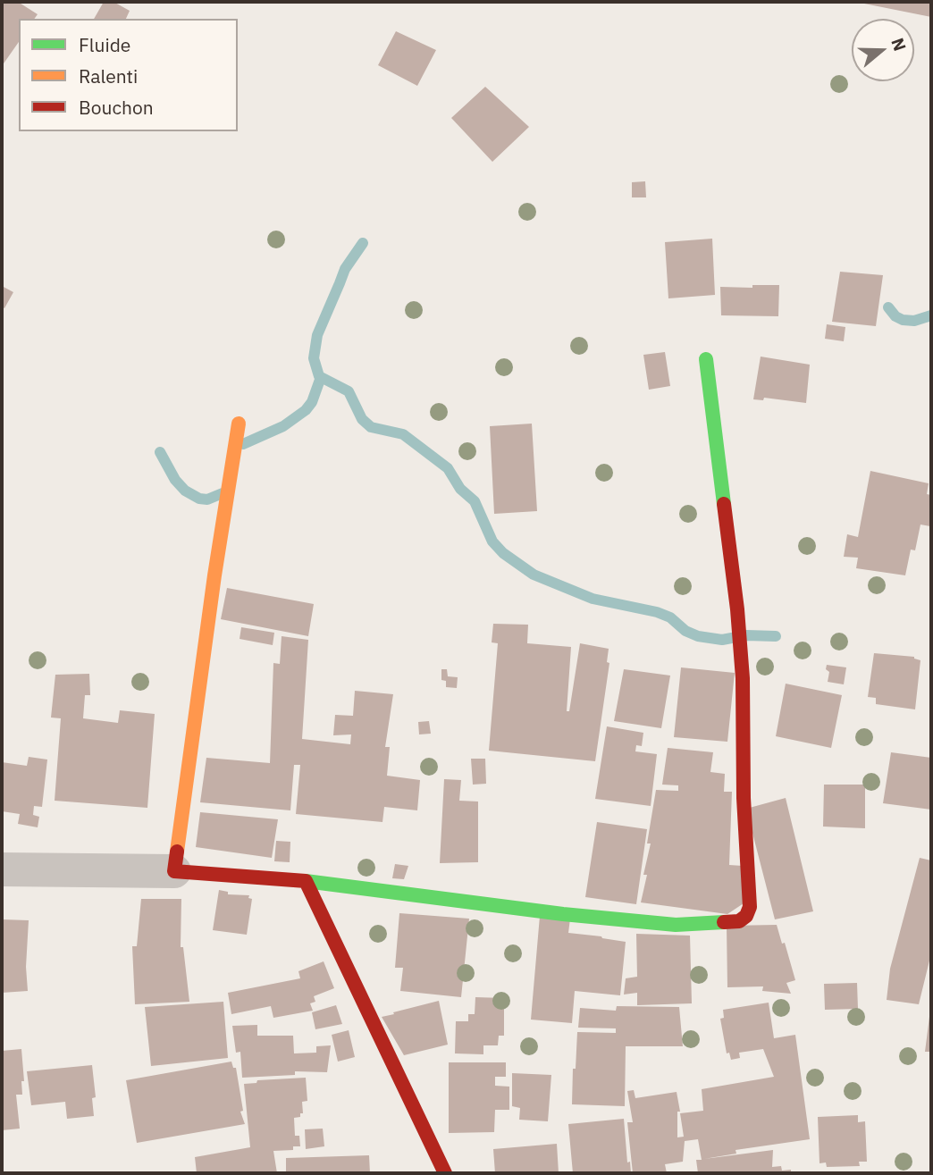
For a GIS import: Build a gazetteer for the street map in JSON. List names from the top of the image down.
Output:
{
  "legend": ["Fluide", "Ralenti", "Bouchon"],
  "north": "right"
}
